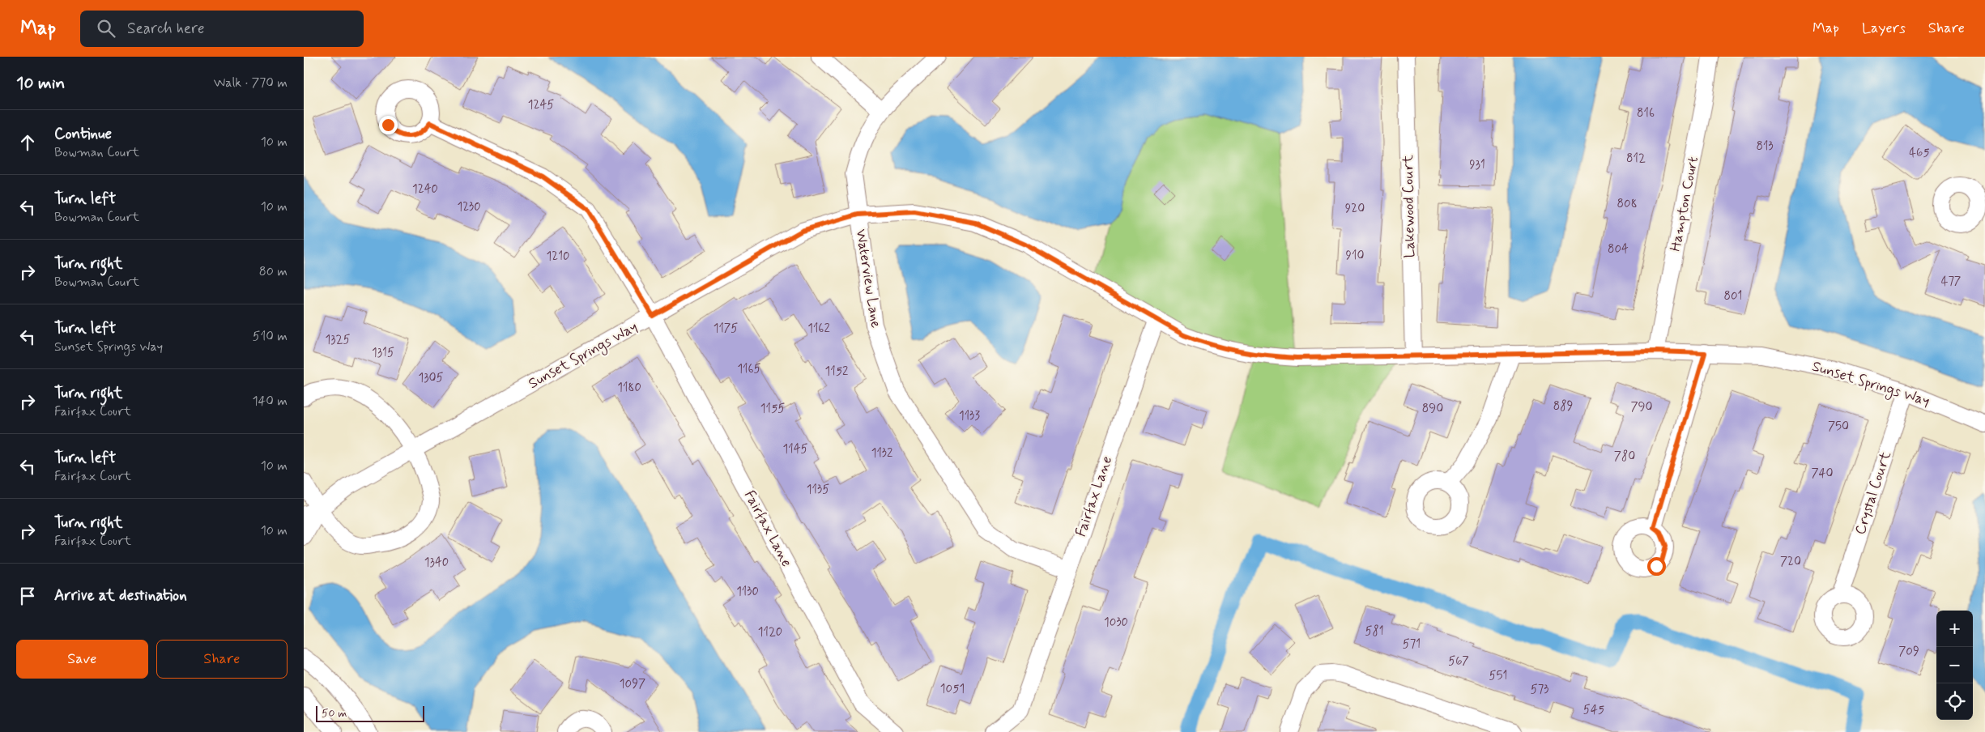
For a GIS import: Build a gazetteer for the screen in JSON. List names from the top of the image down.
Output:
{
  "streets": {
    "street": [
      "Hampton Court",
      "Lakewood Court",
      "Waterview Lane",
      "Sunset Springs Way",
      "Crystal Court",
      "Fairfax Lane"
    ]
  },
  "crossings": [
    ["Hampton Court", "Sunset Springs Way"],
    ["Lakewood Court", "Sunset Springs Way"],
    ["Waterview Lane", "Sunset Springs Way"],
    ["Waterview Lane", "Fairfax Lane"],
    ["Sunset Springs Way", "Crystal Court"],
    ["Sunset Springs Way", "Fairfax Lane"]
  ],
  "house_numbers": [
    "1245",
    "816",
    "813",
    "465",
    "812",
    "931",
    "1240",
    "808",
    "1230",
    "920",
    "804",
    "910",
    "1210",
    "477",
    "801",
    "1175",
    "1162",
    "1325",
    "1315",
    "1165",
    "1152",
    "1305",
    "1180",
    "889",
    "790",
    "1155",
    "890",
    "1133",
    "750",
    "1145",
    "1132",
    "780",
    "740",
    "1135",
    "720",
    "1340",
    "1130",
    "1030",
    "581",
    "1120",
    "571",
    "709",
    "567",
    "551",
    "1097",
    "1051",
    "573",
    "545"
  ],
  "scale_bar": "50 m",
  "page": {
    "header": "Map",
    "search": "Search here",
    "nav": ["Map", "Layers", "Share"],
    "heading": ["10 min", "Walk · 770 m"],
    "list": [
      ["Continue", "Bowman Court", "10 m"],
      ["Turn left", "Bowman Court", "10 m"],
      ["Turn right", "Bowman Court", "80 m"],
      ["Turn left", "Sunset Springs Way", "510 m"],
      ["Turn right", "Fairfax Court", "140 m"],
      ["Turn left", "Fairfax Court", "10 m"],
      ["Turn right", "Fairfax Court", "10 m"],
      "Arrive at destination"
    ],
    "map_buttons": ["+", "−"],
    "buttons": ["Save", "Share"],
    "scale": "50 m"
  }
}
